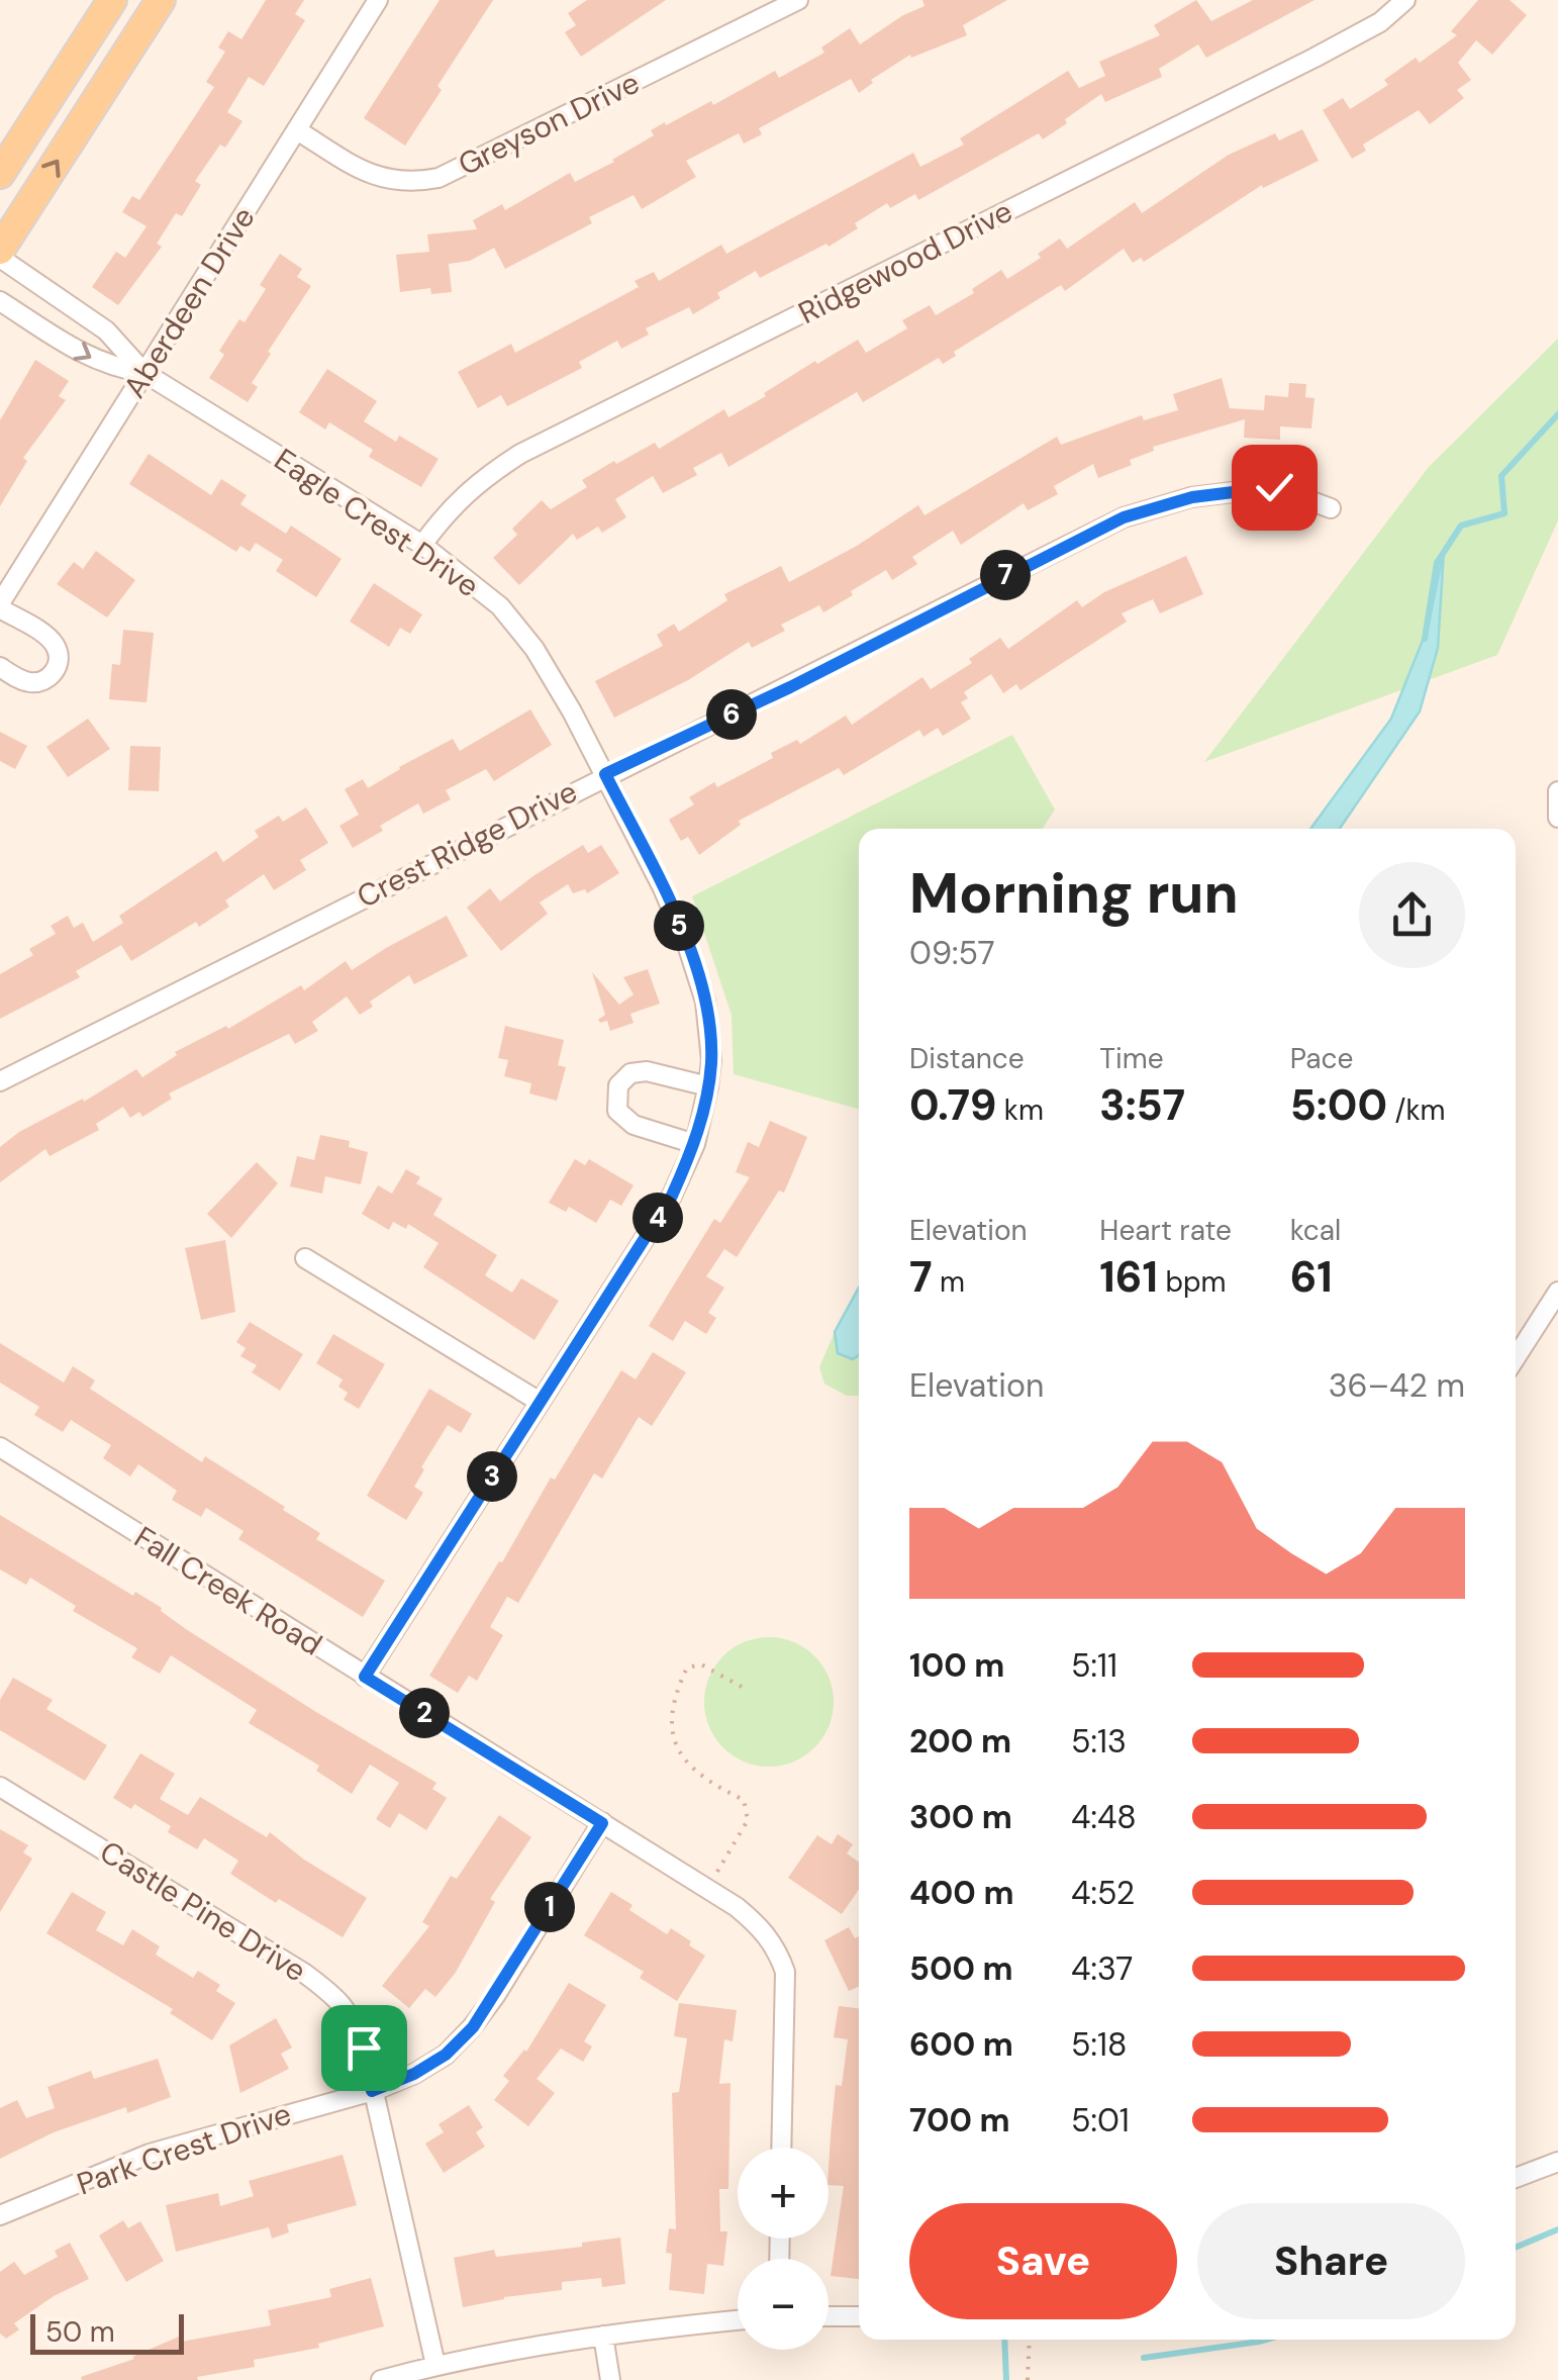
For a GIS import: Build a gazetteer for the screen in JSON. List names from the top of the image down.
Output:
{
  "streets": {
    "street": [
      "Greyson Drive",
      "Ridgewood Drive",
      "Aberdeen Drive",
      "Eagle Crest Drive",
      "Crest Ridge Drive",
      "Fall Creek Road",
      "Castle Pine Drive",
      "Park Crest Drive"
    ]
  },
  "crossings": [
    ["Greyson Drive", "Aberdeen Drive"],
    ["Ridgewood Drive", "Eagle Crest Drive"],
    ["Aberdeen Drive", "Eagle Crest Drive"],
    ["Eagle Crest Drive", "Crest Ridge Drive"],
    ["Eagle Crest Drive", "Fall Creek Road"],
    ["Fall Creek Road", "Park Crest Drive"],
    ["Castle Pine Drive", "Park Crest Drive"]
  ],
  "scale_bar": "50 m",
  "page": {
    "pins": [
      "7",
      "6",
      "5",
      "4",
      "3",
      "2",
      "1"
    ],
    "heading": ["Morning run", "09:57"],
    "stats": [
      ["Distance", "0.79 km"],
      ["Time", "3:57"],
      ["Pace", "5:00 /km"],
      ["Elevation", "7 m"],
      ["Heart rate", "161 bpm"],
      ["kcal", "61"]
    ],
    "chart": ["Elevation", "36–42 m"],
    "list": [
      {
        "name": "100 m",
        "note": "5:11"
      },
      {
        "name": "200 m",
        "note": "5:13"
      },
      {
        "name": "300 m",
        "note": "4:48"
      },
      {
        "name": "400 m",
        "note": "4:52"
      },
      {
        "name": "500 m",
        "note": "4:37"
      },
      {
        "name": "600 m",
        "note": "5:18"
      },
      {
        "name": "700 m",
        "note": "5:01"
      }
    ],
    "map_buttons": ["+", "−"],
    "buttons": ["Save", "Share"],
    "scale": "50 m"
  }
}
